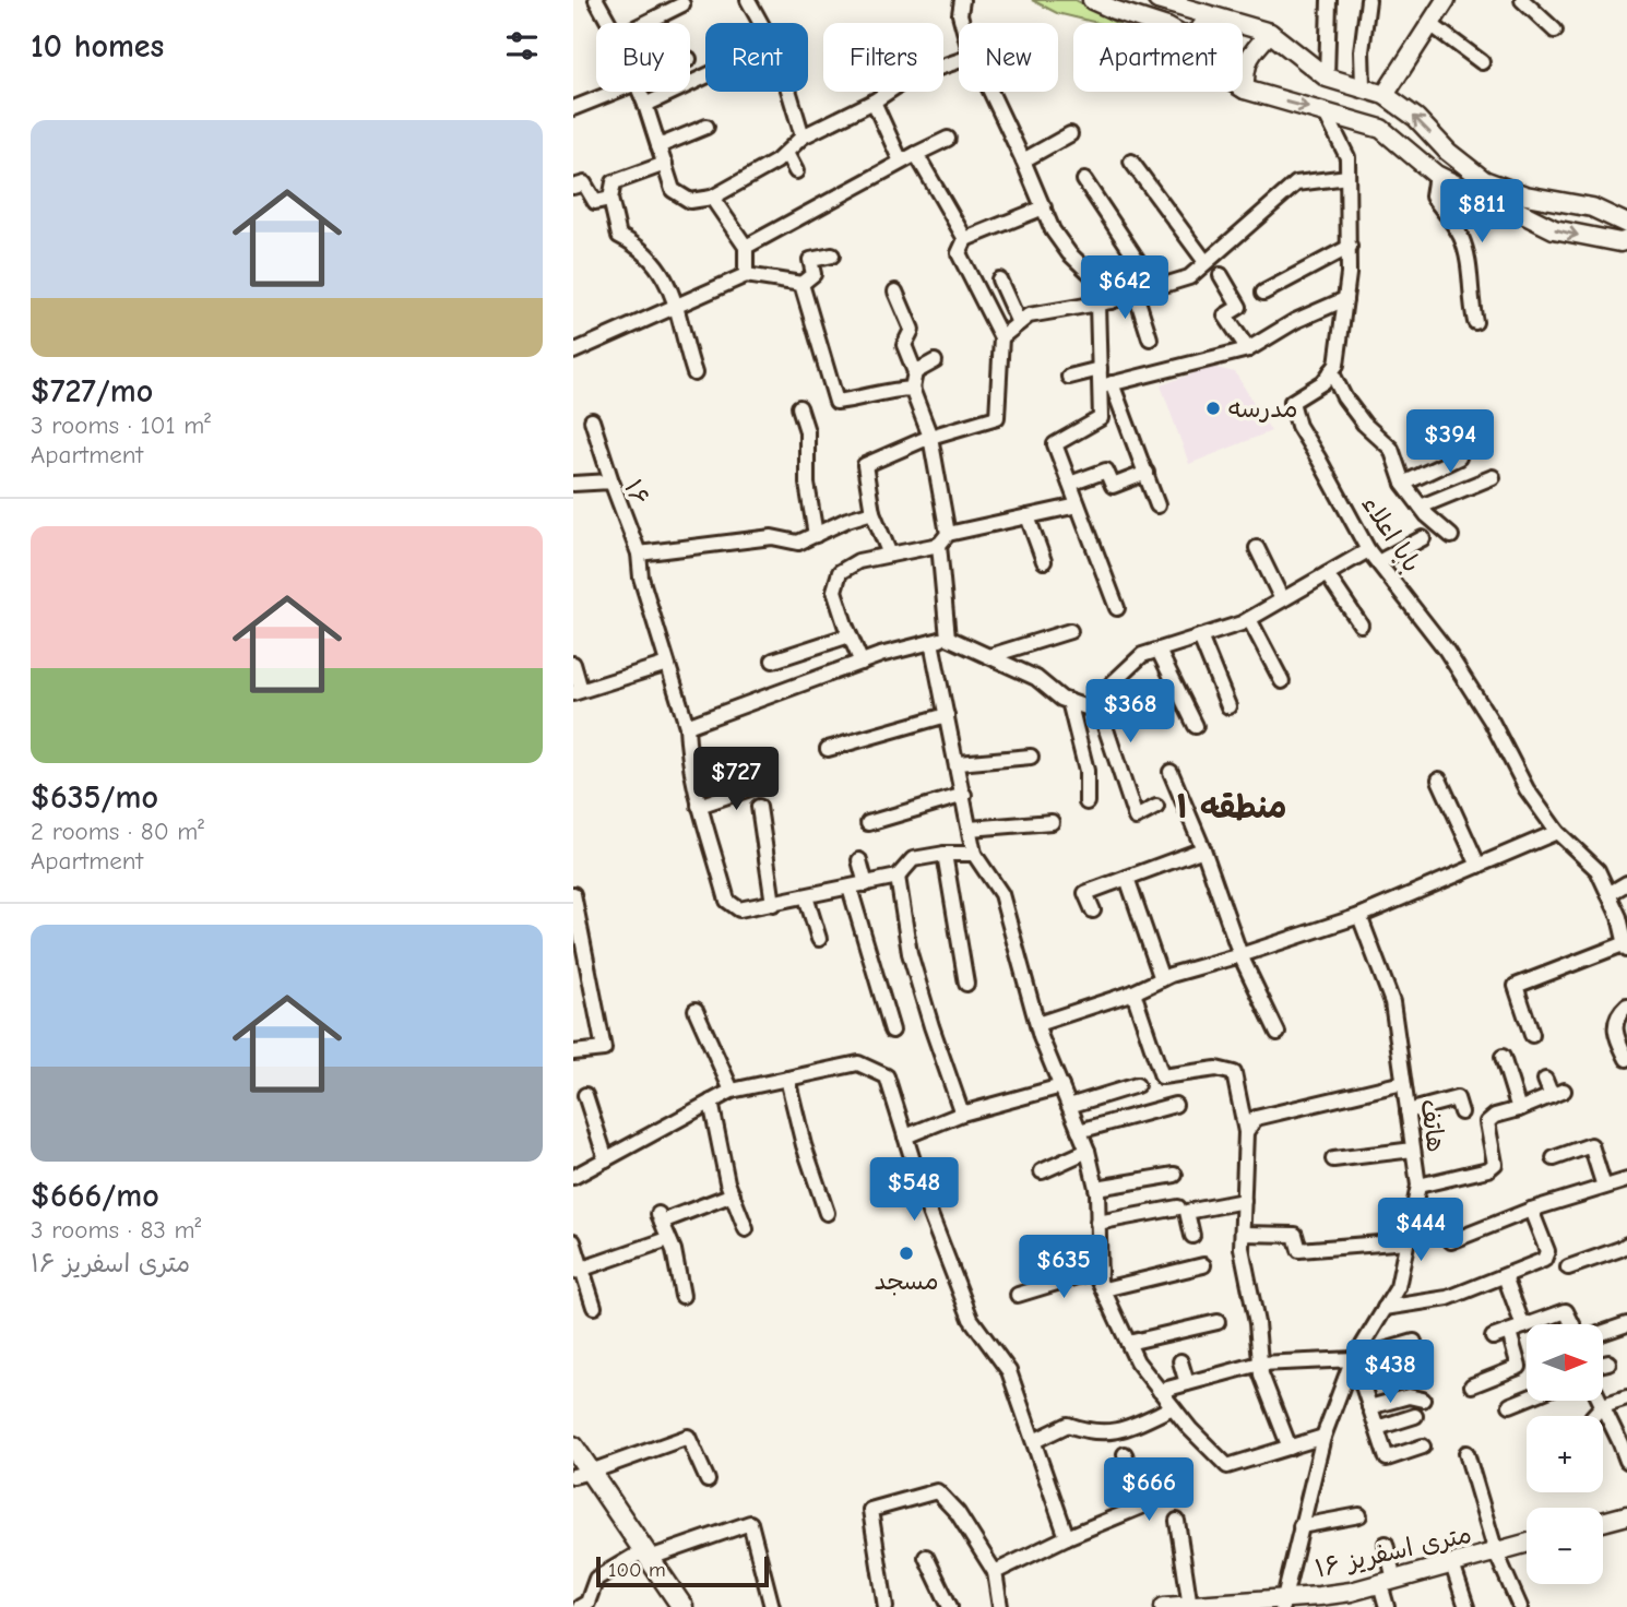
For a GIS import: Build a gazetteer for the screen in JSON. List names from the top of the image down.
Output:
{
  "streets": {
    "street": [
      "۱۶",
      "بابا اعلاء",
      "هاتف",
      "۱۶ متری اسفریز"
    ]
  },
  "crossings": [
    ["هاتف", "۱۶ متری اسفریز"]
  ],
  "districts": ["منطقه ۱"],
  "places": ["مدرسه", "مسجد"],
  "scale_bar": "100 m",
  "north": "right",
  "page": {
    "heading": "10 homes",
    "chip": [
      "Buy",
      "Rent",
      "Filters",
      "New",
      "Apartment"
    ],
    "list": [
      {
        "name": "$727/mo",
        "note": "3 rooms · 101 m² · Apartment"
      },
      {
        "name": "$635/mo",
        "note": "2 rooms · 80 m² · Apartment"
      },
      {
        "name": "$666/mo",
        "note": "3 rooms · 83 m² · ۱۶ متری اسفریز"
      }
    ],
    "price": [
      "$811",
      "$642",
      "$394",
      "$368",
      "$727",
      "$548",
      "$444",
      "$635",
      "$438",
      "$666"
    ],
    "map_buttons": ["+", "−"],
    "scale": "100 m"
  }
}
